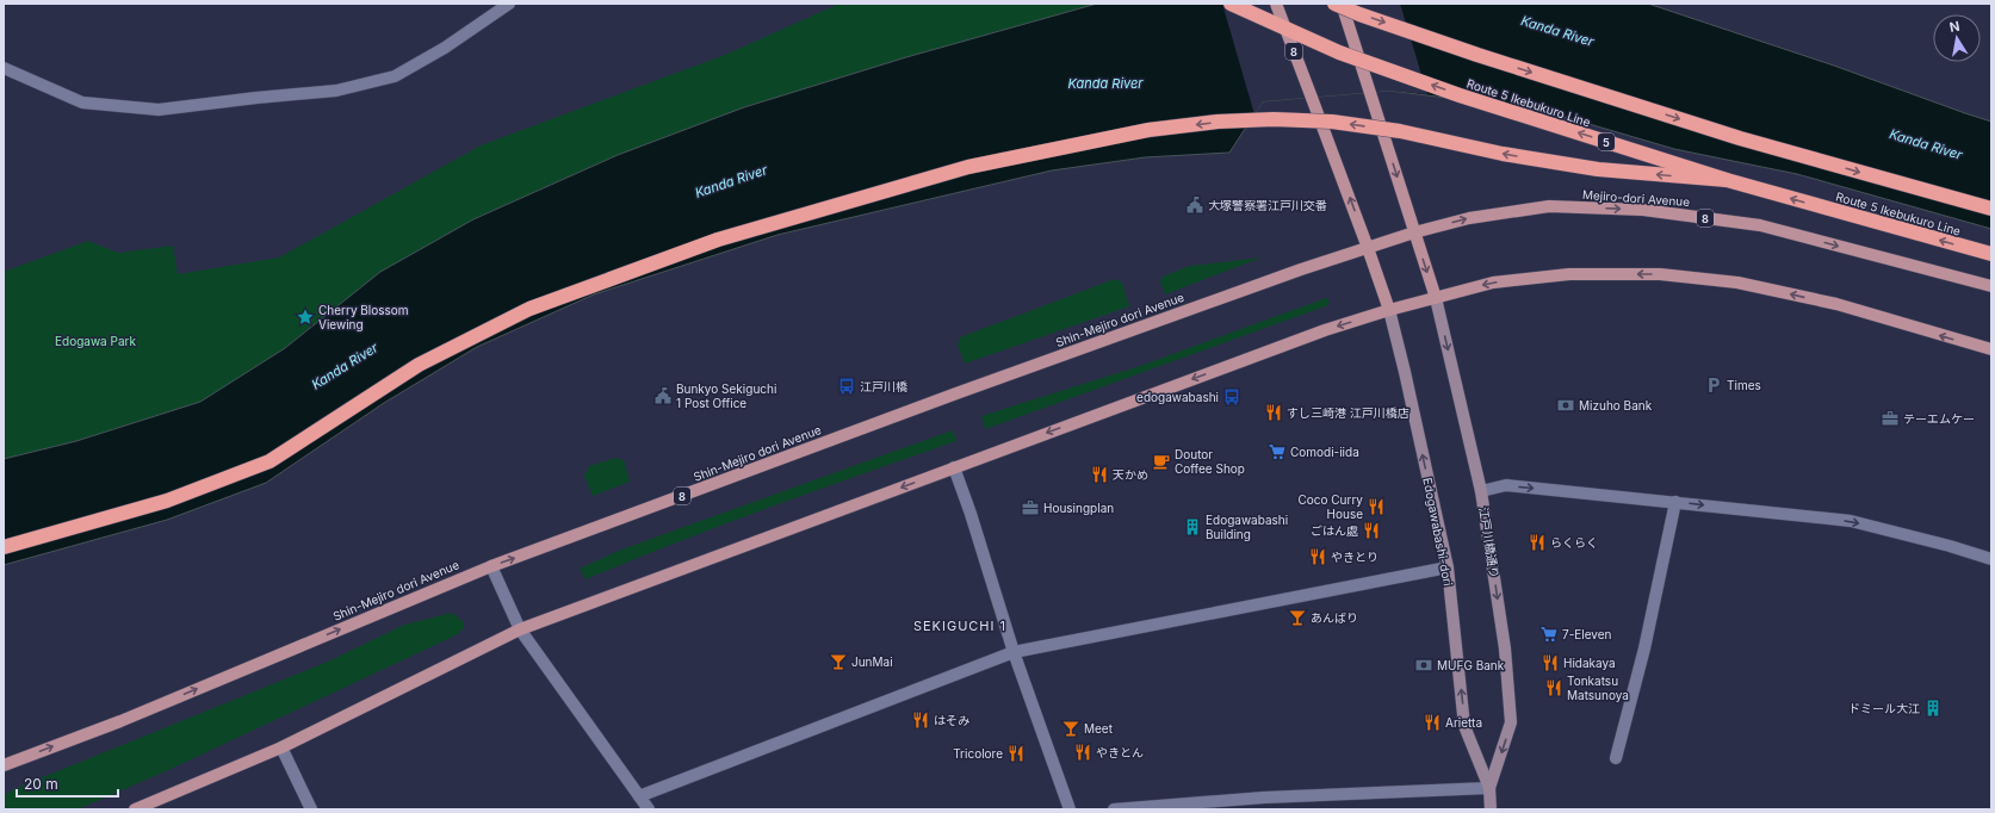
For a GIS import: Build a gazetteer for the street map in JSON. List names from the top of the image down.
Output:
{
  "streets": {
    "highway": ["Route 5 Ikebukuro Line", "5"],
    "main road": ["8", "Mejiro-dori Avenue", "Shin-Mejiro dori Avenue"],
    "street": ["Edogawabashi-dori", "江戸川橋通り"]
  },
  "crossings": [
    ["8", "Mejiro-dori Avenue"],
    ["8", "Shin-Mejiro dori Avenue"],
    ["8", "Edogawabashi-dori"],
    ["Mejiro-dori Avenue", "Shin-Mejiro dori Avenue"],
    ["Edogawabashi-dori", "江戸川橋通り"]
  ],
  "one_way": ["Edogawabashi-dori", "江戸川橋通り"],
  "districts": ["SEKIGUCHI 1"],
  "water": ["Kanda River"],
  "parks": ["Edogawa Park"],
  "places": {
    "public building": ["大塚警察署江戸川交番", "Bunkyo Sekiguchi 1 Post Office"],
    "place": ["Cherry Blossom Viewing"],
    "parking": ["Times"],
    "bus stop": ["江戸川橋", "edogawabashi"],
    "bank": ["Mizuho Bank", "MUFG Bank"],
    "restaurant": [
      "すし三崎港 江戸川橋店",
      "天かめ",
      "Coco Curry House",
      "ごはん處",
      "らくらく",
      "やきとり",
      "Hidakaya",
      "Tonkatsu Matsunoya",
      "はそみ",
      "Arietta",
      "やきとん",
      "Tricolore"
    ],
    "office": ["テーエムケー", "Housingplan"],
    "supermarket": ["Comodi-iida", "7-Eleven"],
    "cafe": ["Doutor Coffee Shop"],
    "building": ["Edogawabashi Building", "ドミール大江"],
    "bar": ["あんばり", "JunMai", "Meet"]
  },
  "scale_bar": "20 m",
  "north": "top"
}
